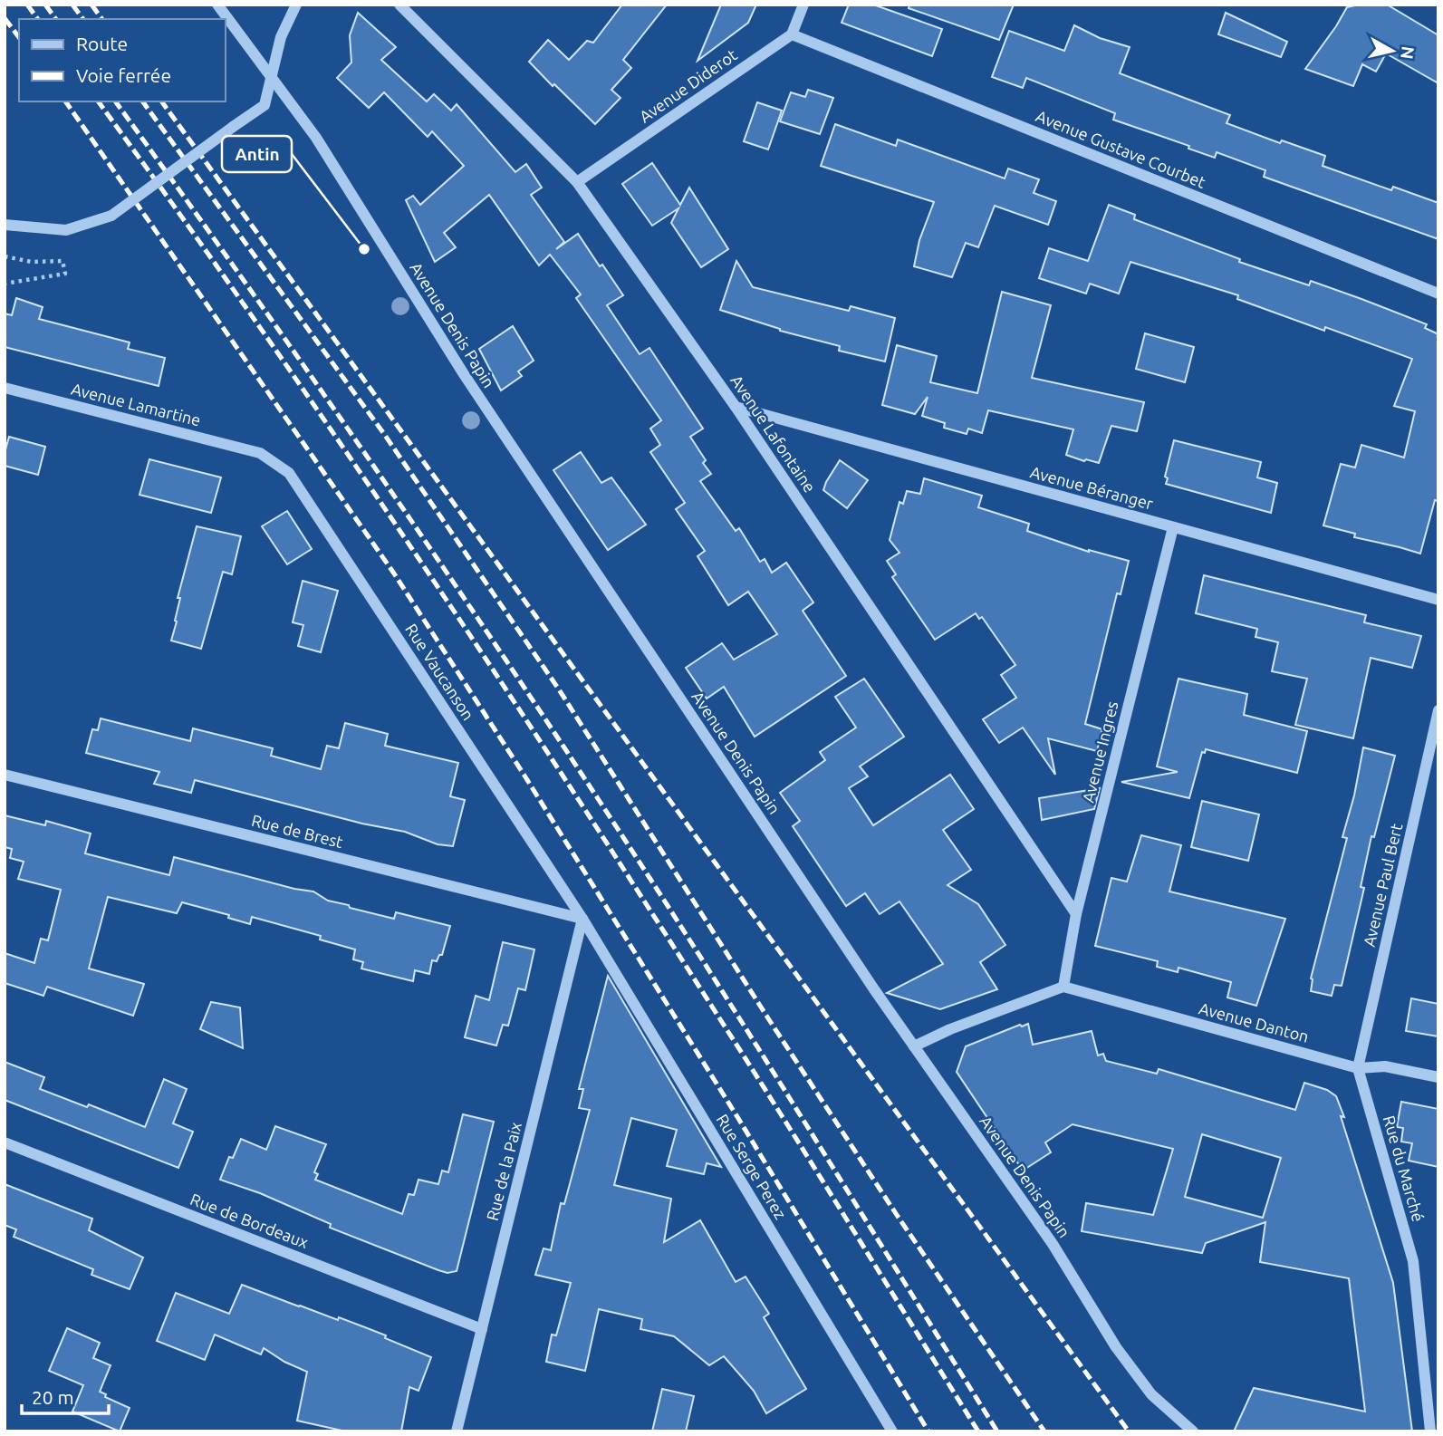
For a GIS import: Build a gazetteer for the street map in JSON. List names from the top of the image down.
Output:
{
  "streets": {
    "street": [
      "Avenue Diderot",
      "Avenue Gustave Courbet",
      "Avenue Denis Papin",
      "Avenue Lamartine",
      "Avenue Lafontaine",
      "Avenue Béranger",
      "Rue Vaucanson",
      "Avenue Ingres",
      "Rue de Brest",
      "Avenue Paul Bert",
      "Avenue Danton",
      "Rue Serge Perez",
      "Rue du Marché",
      "Rue de la Paix",
      "Rue de Bordeaux"
    ]
  },
  "crossings": [
    ["Avenue Diderot", "Avenue Gustave Courbet"],
    ["Avenue Diderot", "Avenue Lafontaine"],
    ["Avenue Lamartine", "Rue Vaucanson"],
    ["Avenue Lafontaine", "Avenue Béranger"],
    ["Avenue Lafontaine", "Avenue Ingres"],
    ["Avenue Béranger", "Avenue Ingres"],
    ["Rue Vaucanson", "Rue de Brest"],
    ["Rue Vaucanson", "Rue Serge Perez"],
    ["Rue Vaucanson", "Rue de la Paix"],
    ["Avenue Ingres", "Avenue Danton"],
    ["Rue de Brest", "Rue Serge Perez"],
    ["Rue de Brest", "Rue de la Paix"],
    ["Avenue Paul Bert", "Avenue Danton"],
    ["Avenue Paul Bert", "Rue du Marché"],
    ["Avenue Danton", "Rue du Marché"],
    ["Rue Serge Perez", "Rue de la Paix"],
    ["Rue de la Paix", "Rue de Bordeaux"]
  ],
  "places": ["Antin"],
  "legend": ["Route", "Voie ferrée"],
  "scale_bar": "20 m",
  "north": "right"
}
